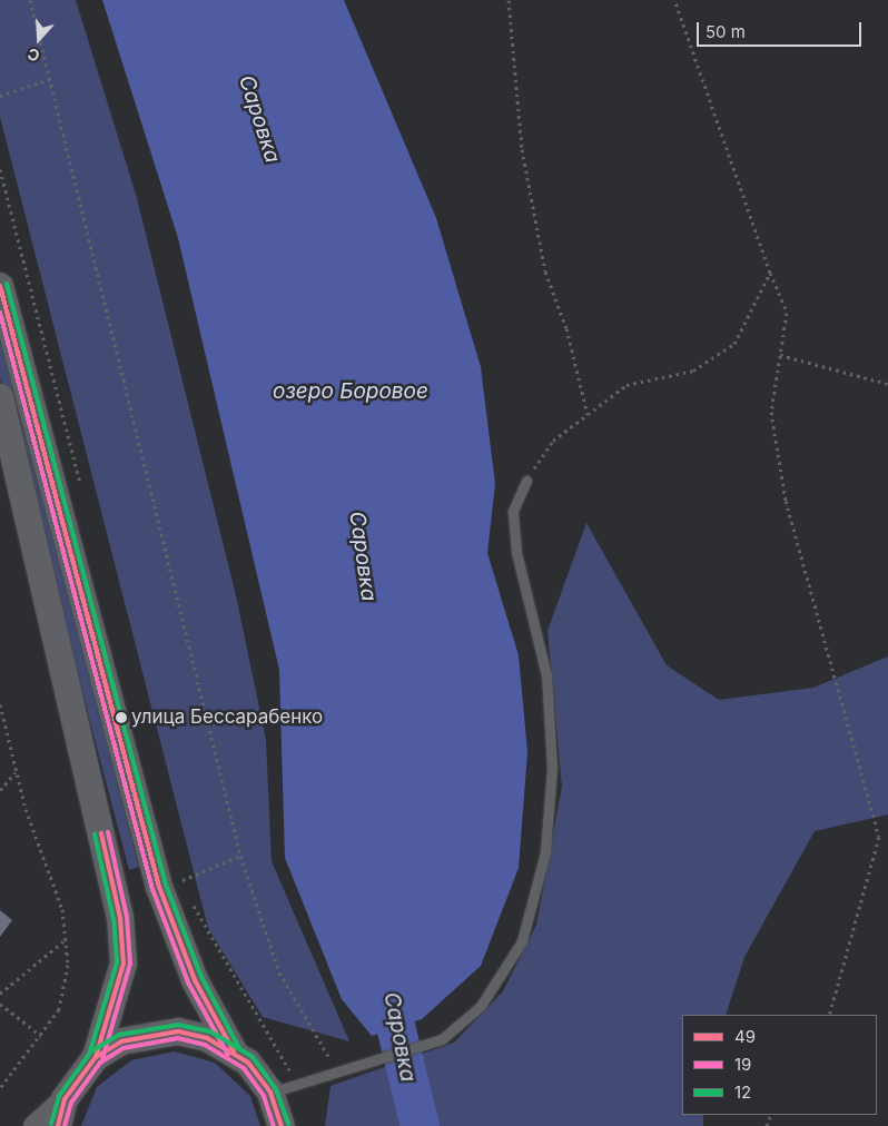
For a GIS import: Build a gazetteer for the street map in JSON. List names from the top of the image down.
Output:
{
  "water": ["Саровка", "озеро Боровое"],
  "places": ["улица Бессарабенко"],
  "lines": ["transit line 12", "transit line 49", "transit line 19"],
  "legend": ["49", "19", "12"],
  "scale_bar": "50 m",
  "north": "bottom"
}
